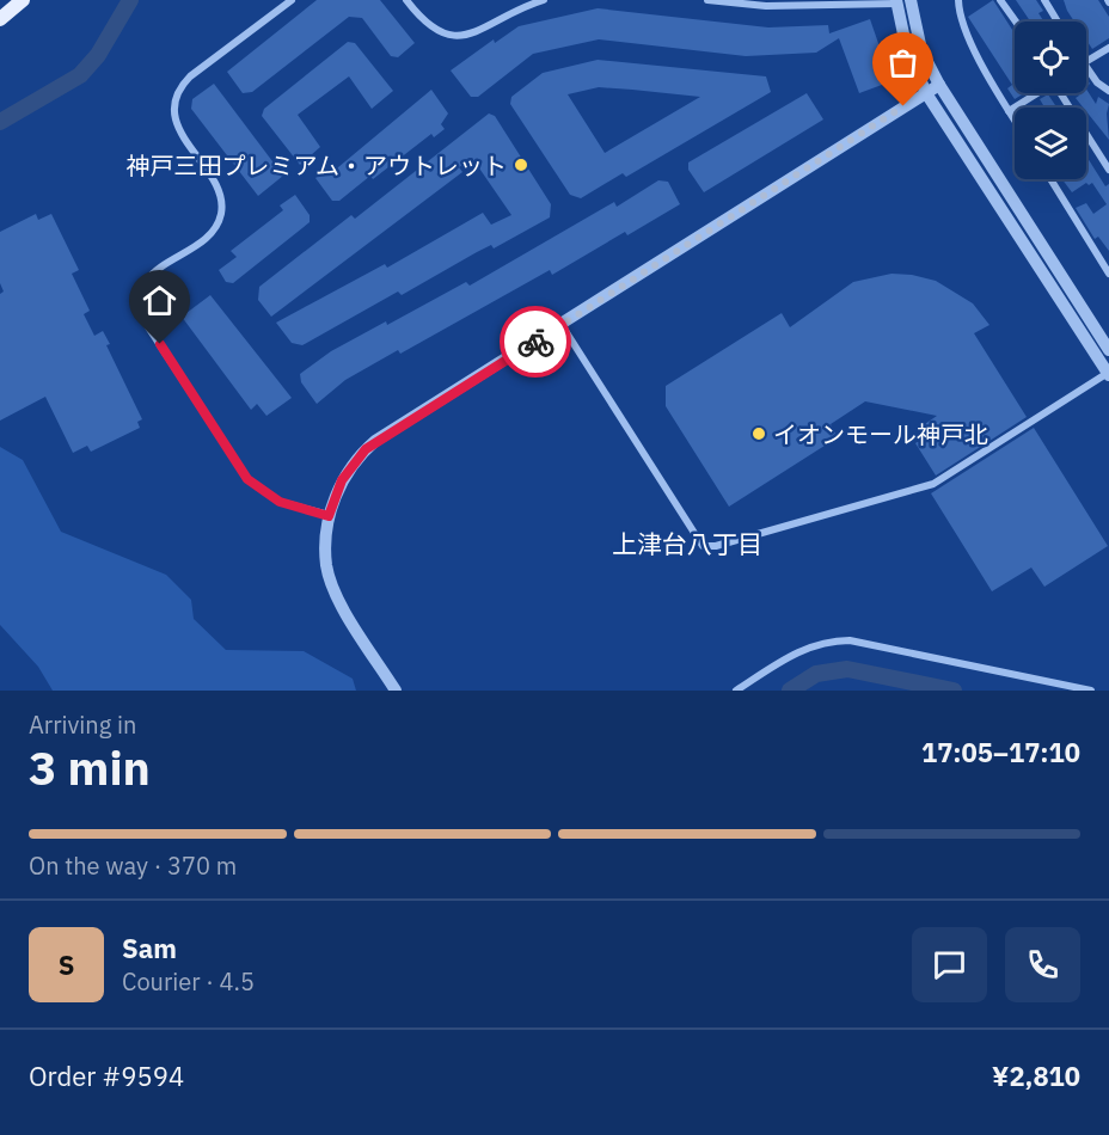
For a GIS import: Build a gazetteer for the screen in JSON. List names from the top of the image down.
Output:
{
  "districts": ["上津台八丁目"],
  "places": ["神戸三田プレミアム・アウトレット", "イオンモール神戸北"],
  "page": {
    "heading": ["3 min", "Arriving in", "17:05–17:10"],
    "panel": [
      "Sam",
      "Courier · 4.5",
      "Order #9594",
      "¥2,810"
    ],
    "bar": "On the way · 370 m",
    "round": "S"
  }
}
